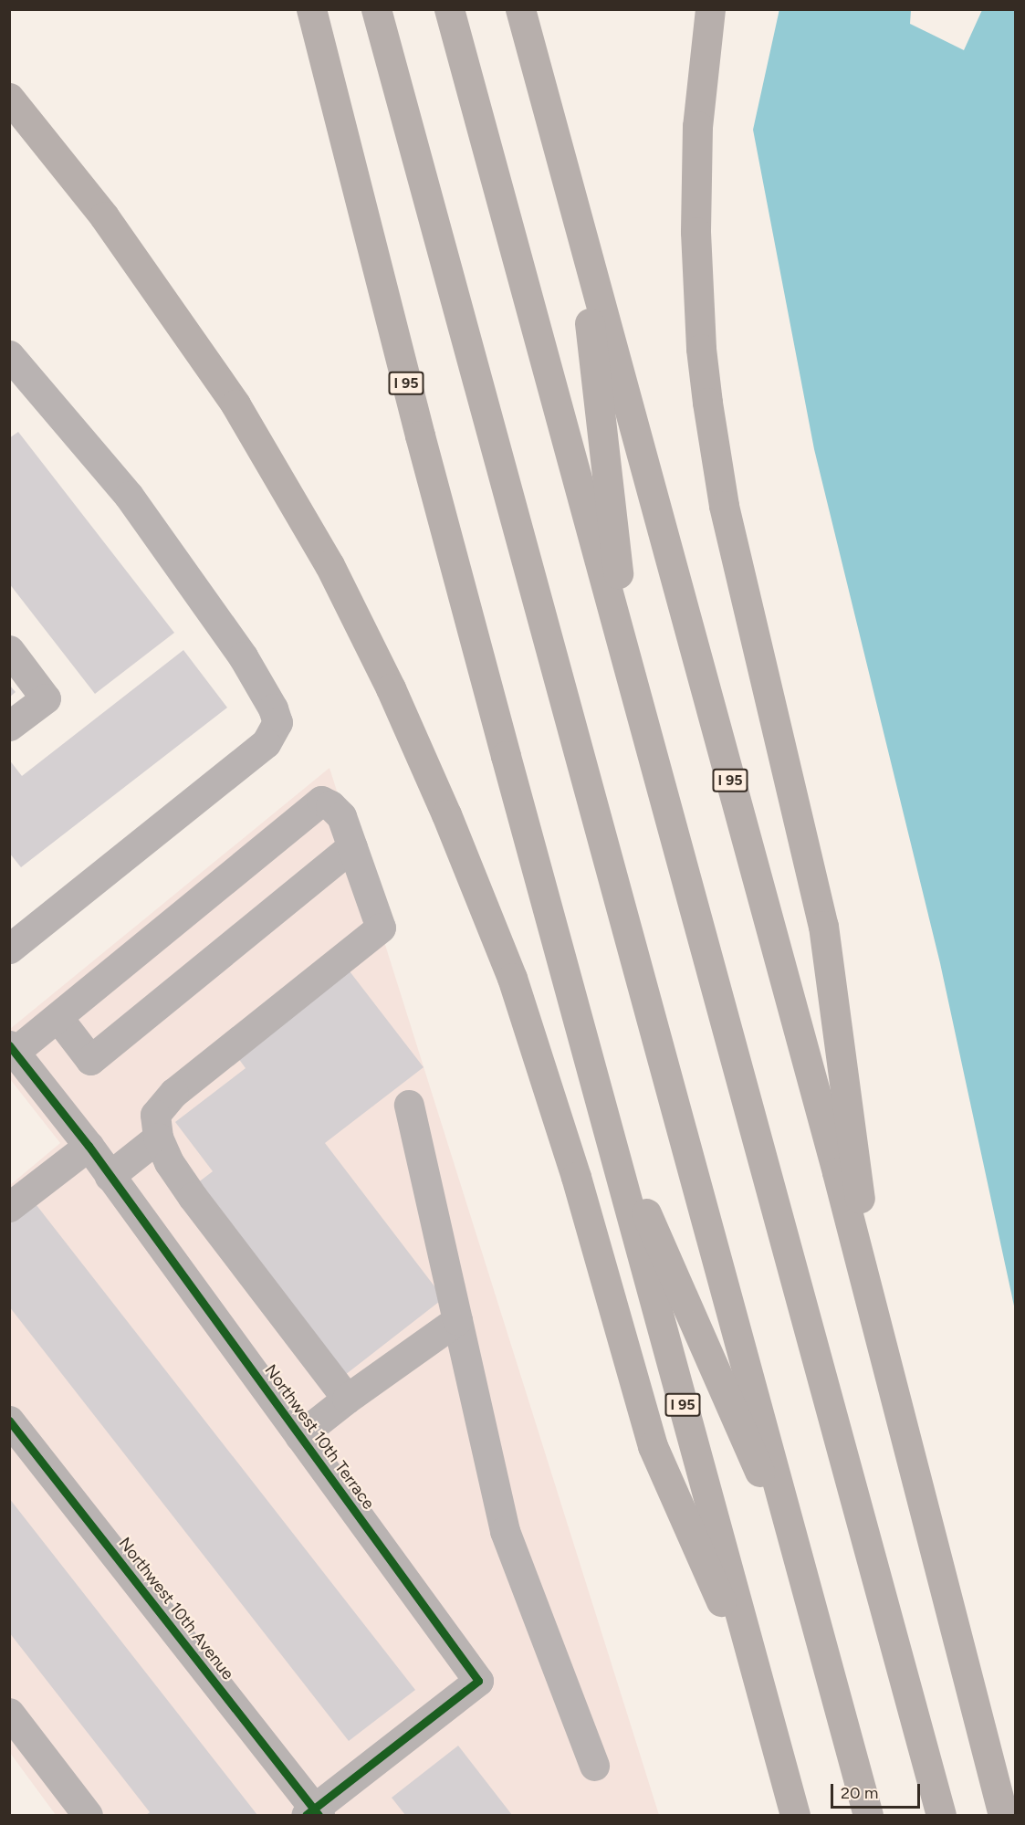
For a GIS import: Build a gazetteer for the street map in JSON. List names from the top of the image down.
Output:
{
  "streets": {
    "highway": ["I 95"],
    "street": ["Northwest 10th Terrace", "Northwest 10th Avenue"]
  },
  "crossings": [
    ["Northwest 10th Terrace", "Northwest 10th Avenue"]
  ],
  "scale_bar": "20 m"
}
